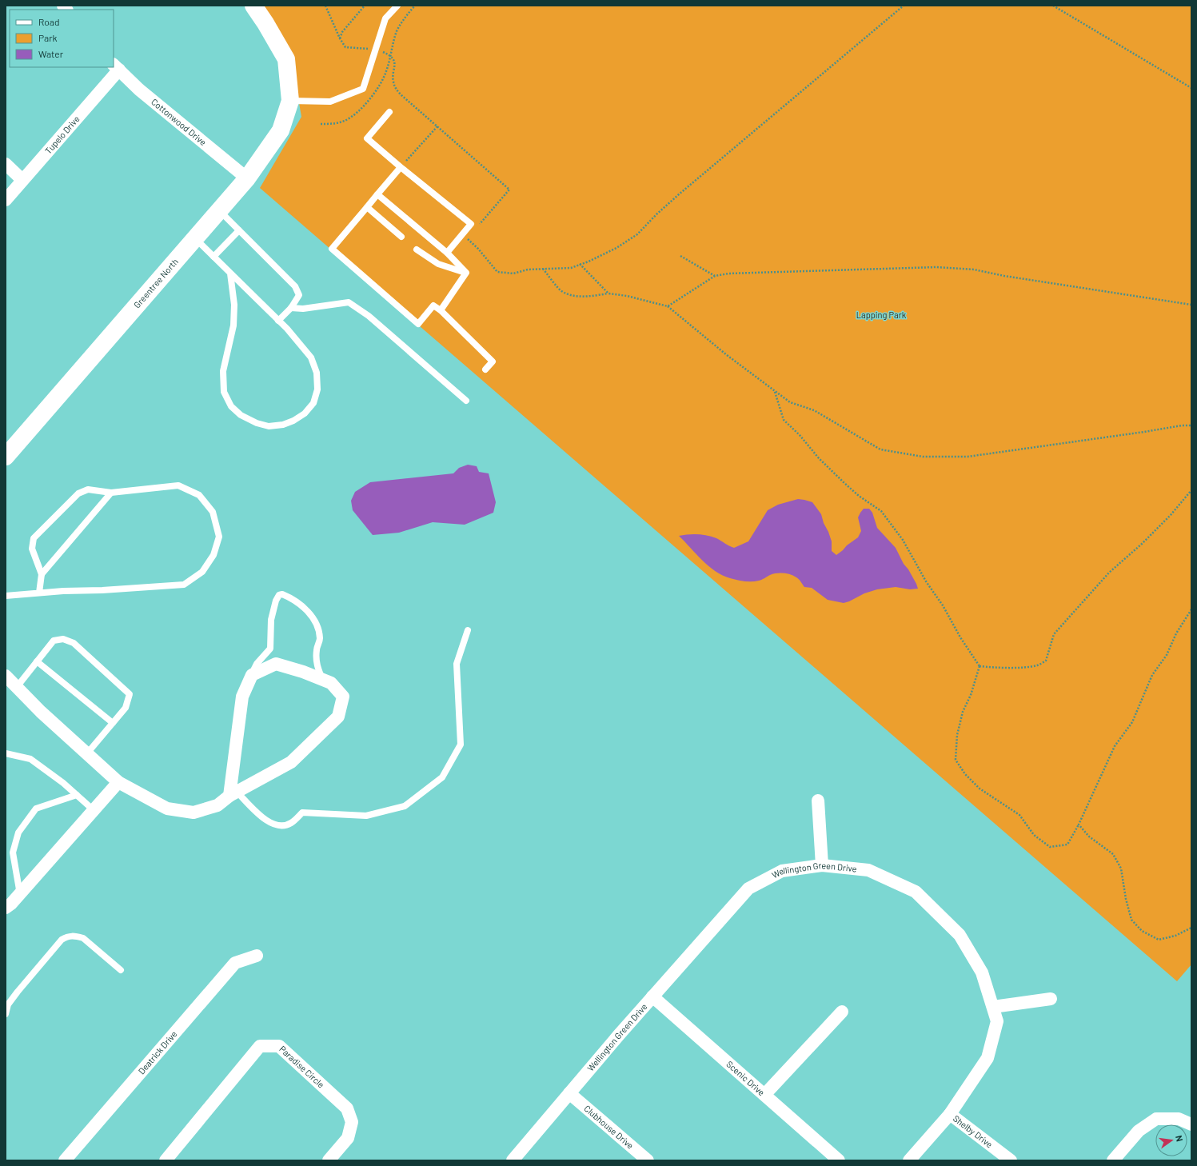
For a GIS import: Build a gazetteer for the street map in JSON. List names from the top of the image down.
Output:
{
  "streets": {
    "main road": ["Greentree North"],
    "street": [
      "Cottonwood Drive",
      "Tupelo Drive",
      "Wellington Green Drive",
      "Deatrick Drive",
      "Paradise Circle",
      "Scenic Drive",
      "Clubhouse Drive",
      "Shelby Drive"
    ]
  },
  "crossings": [
    ["Cottonwood Drive", "Tupelo Drive"],
    ["Cottonwood Drive", "Greentree North"],
    ["Wellington Green Drive", "Scenic Drive"],
    ["Wellington Green Drive", "Clubhouse Drive"],
    ["Wellington Green Drive", "Shelby Drive"]
  ],
  "parks": ["Lapping Park"],
  "legend": ["Road", "Park", "Water"],
  "north": "right"
}
